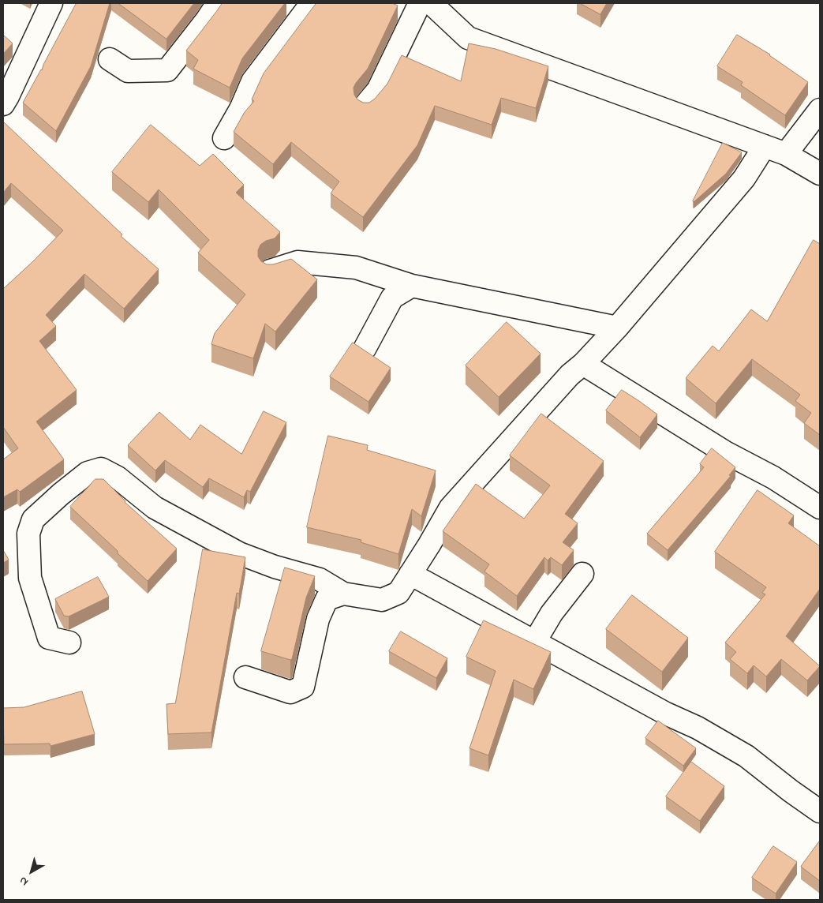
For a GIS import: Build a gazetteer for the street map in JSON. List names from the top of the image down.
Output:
{
  "north": "bottom left"
}
